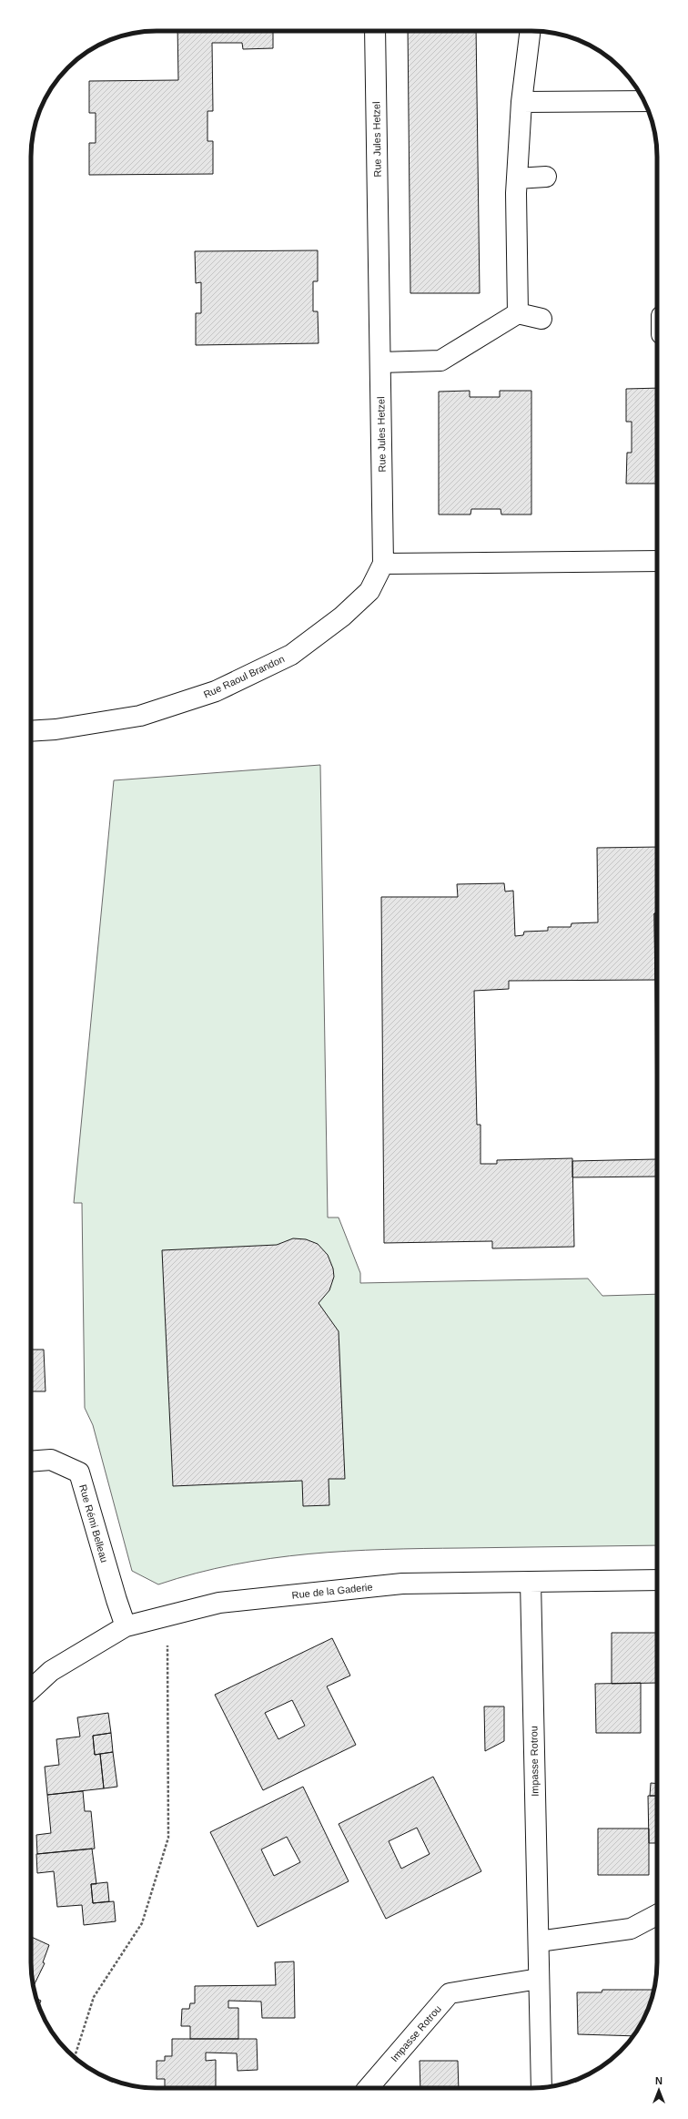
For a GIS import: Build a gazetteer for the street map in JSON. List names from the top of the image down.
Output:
{
  "streets": {
    "street": [
      "Rue Jules Hetzel",
      "Rue Raoul Brandon",
      "Rue Rémi Belleau",
      "Rue de la Gaderie",
      "Impasse Rotrou"
    ]
  },
  "crossings": [
    ["Rue Jules Hetzel", "Rue Raoul Brandon"],
    ["Rue Rémi Belleau", "Rue de la Gaderie"],
    ["Rue de la Gaderie", "Impasse Rotrou"]
  ],
  "north": "top"
}
